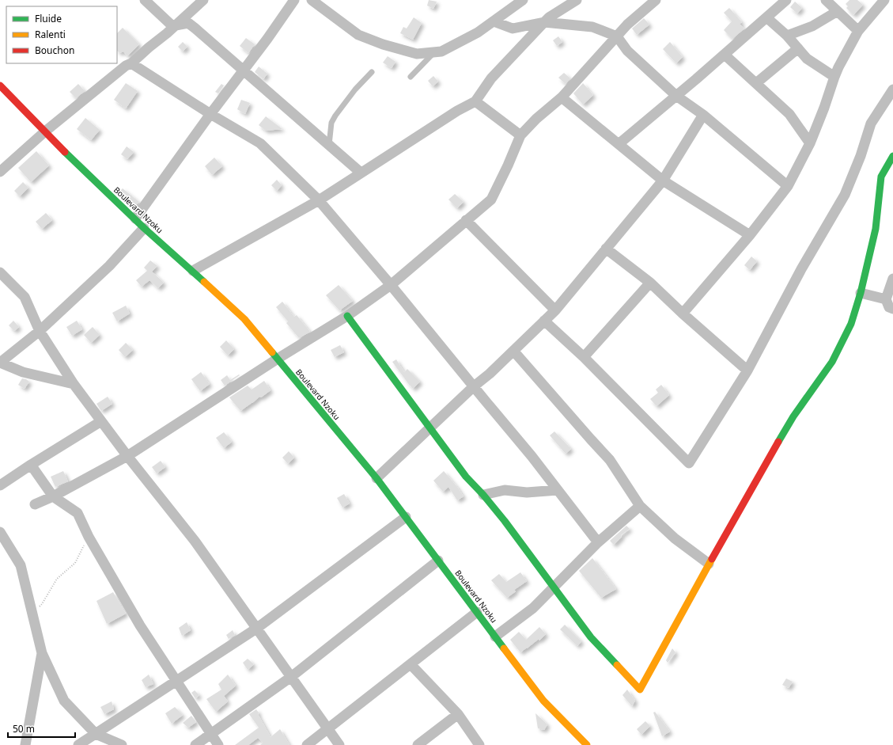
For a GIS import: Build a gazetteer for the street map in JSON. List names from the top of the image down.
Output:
{
  "streets": {
    "street": ["Boulevard Nzoku"]
  },
  "legend": ["Fluide", "Ralenti", "Bouchon"],
  "scale_bar": "50 m"
}
